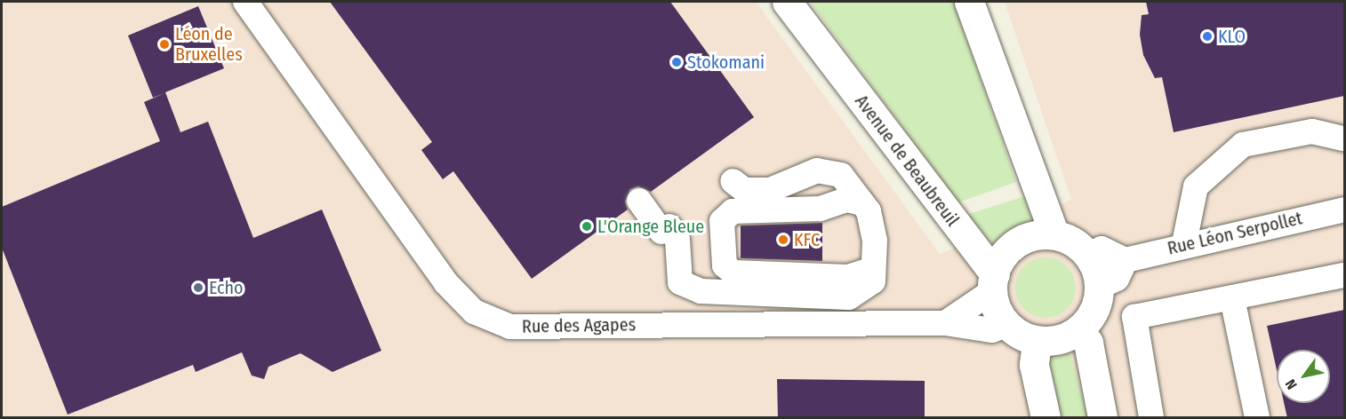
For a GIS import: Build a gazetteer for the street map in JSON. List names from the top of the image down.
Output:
{
  "streets": {
    "main road": ["Avenue de Beaubreuil"],
    "street": ["Rue Léon Serpollet", "Rue des Agapes"]
  },
  "crossings": [
    ["Avenue de Beaubreuil", "Rue des Agapes"]
  ],
  "places": [
    "KLO",
    "Léon de Bruxelles",
    "Stokomani",
    "L'Orange Bleue",
    "KFC",
    "Echo"
  ],
  "north": "bottom left"
}
